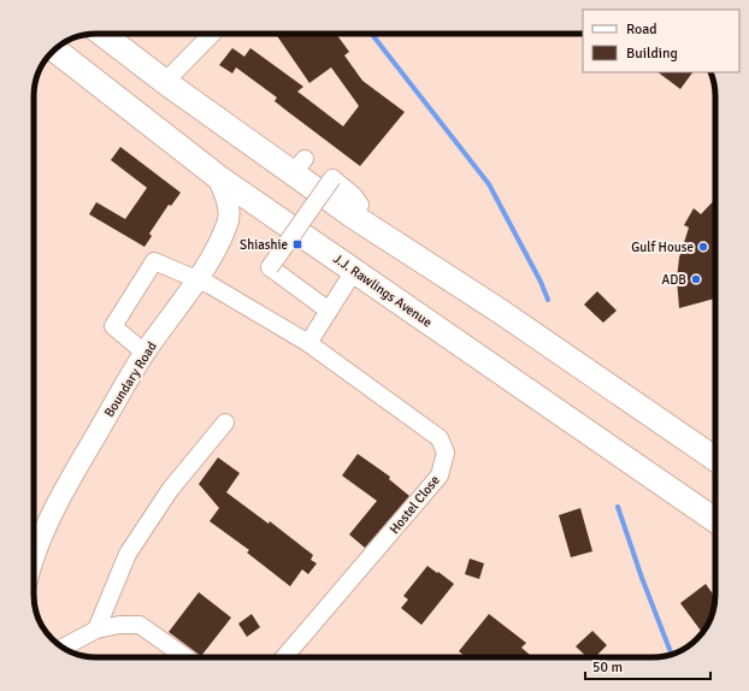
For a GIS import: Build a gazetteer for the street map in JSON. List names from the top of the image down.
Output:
{
  "streets": {
    "highway": ["J.J. Rawlings Avenue"],
    "main road": ["Boundary Road"],
    "street": ["Hostel Close"]
  },
  "crossings": [
    ["J.J. Rawlings Avenue", "Boundary Road"],
    ["Boundary Road", "Hostel Close"]
  ],
  "places": {
    "transit": ["Shiashie"],
    "other": ["Gulf House", "ADB"]
  },
  "legend": ["Road", "Building"],
  "scale_bar": "50 m"
}
